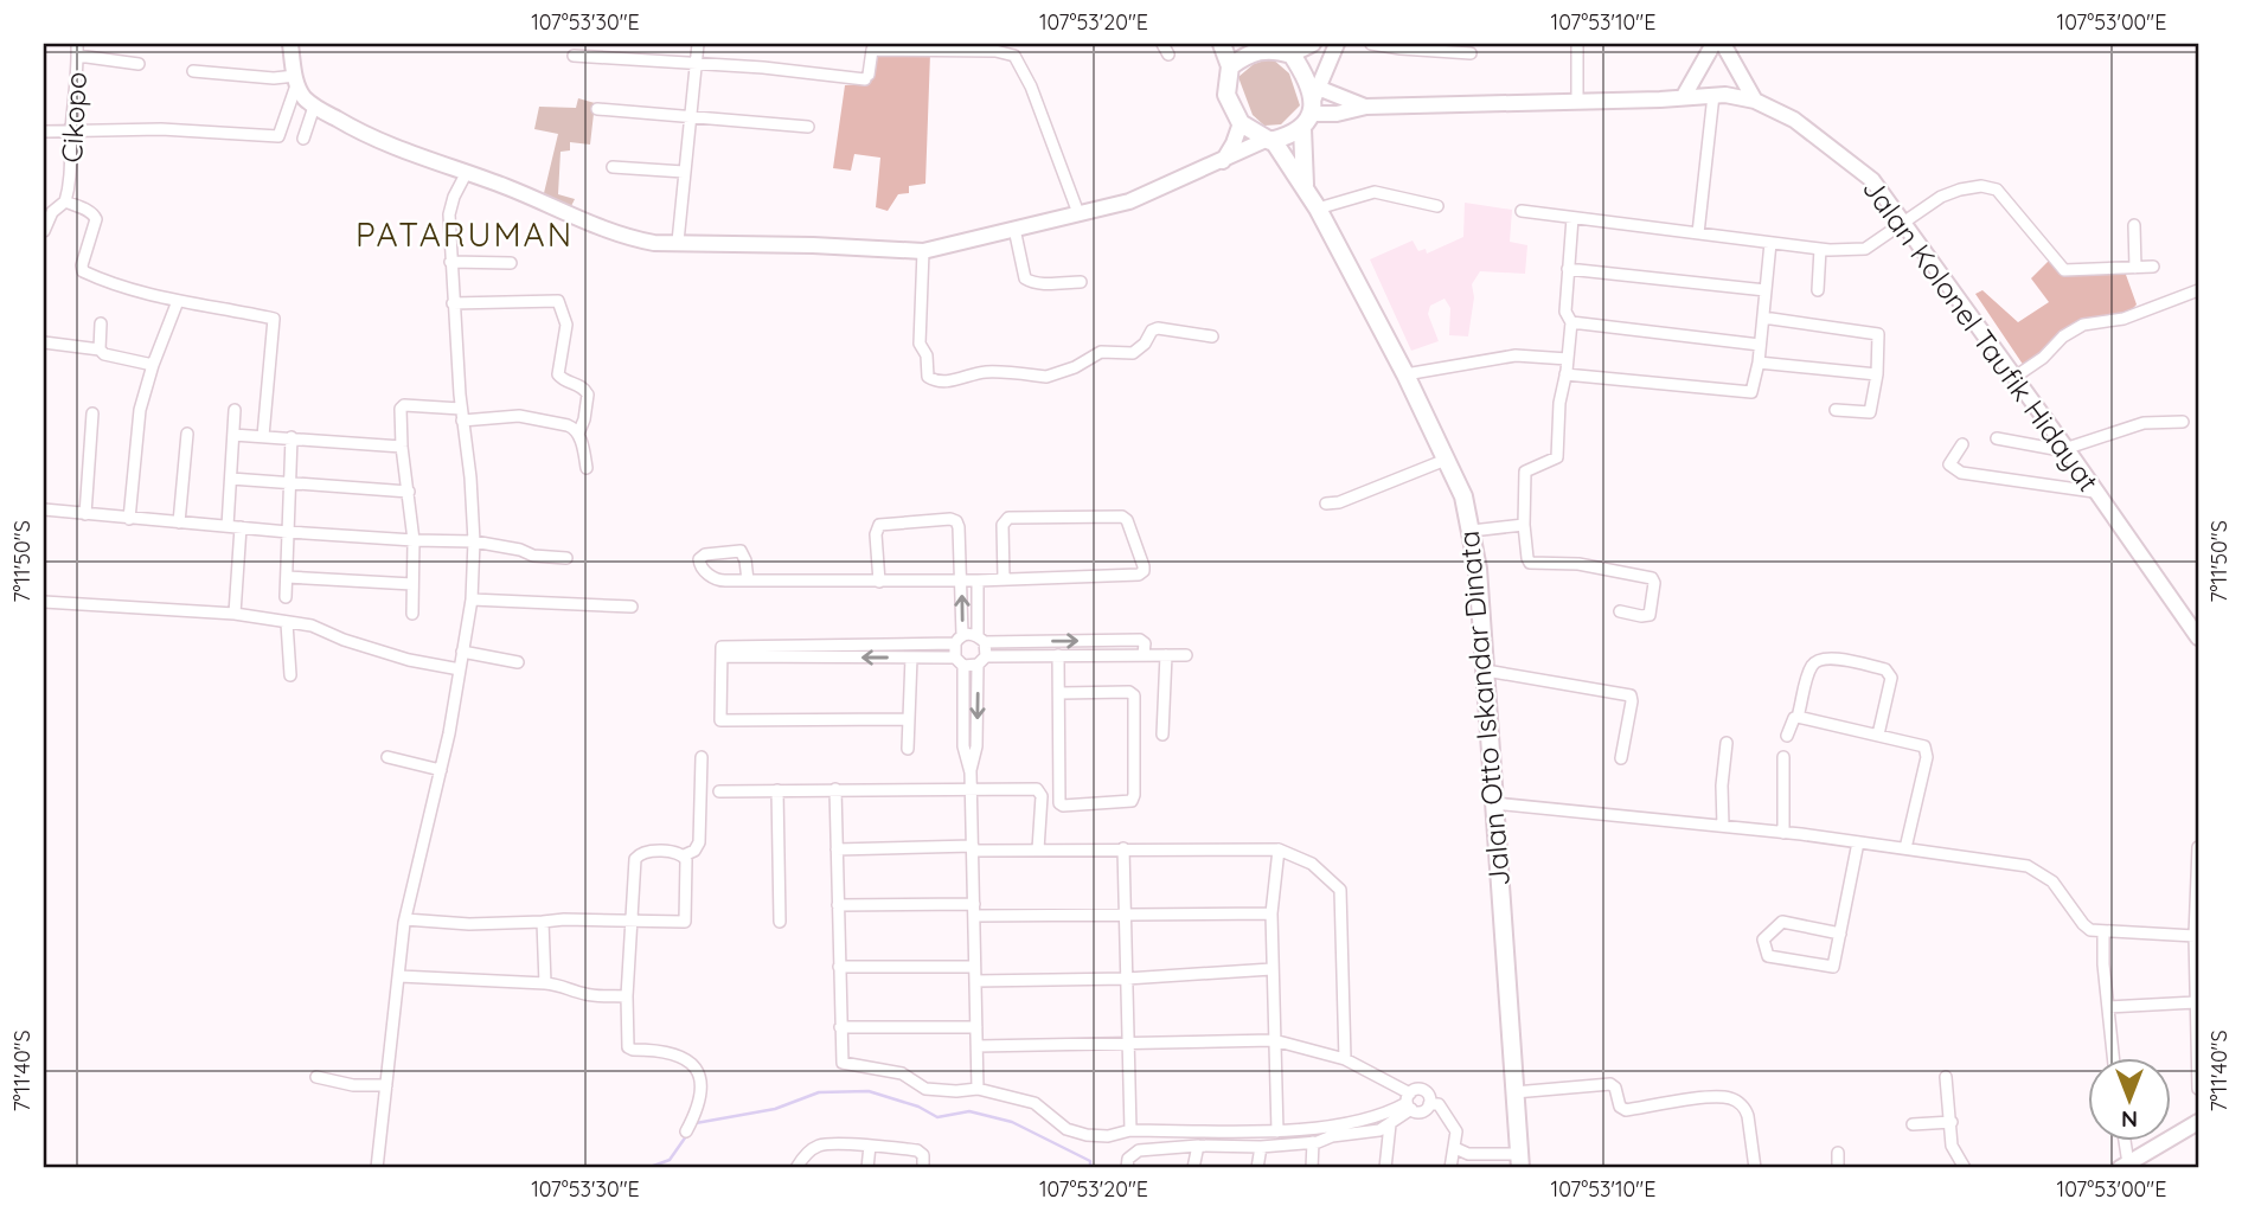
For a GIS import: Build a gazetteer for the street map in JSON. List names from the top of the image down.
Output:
{
  "streets": {
    "main road": ["Jalan Kolonel Taufik Hidayat", "Jalan Otto Iskandar Dinata"],
    "street": ["Cikopo"]
  },
  "districts": ["PATARUMAN"],
  "north": "bottom",
  "coordinates": [
    "107°53'30\"E",
    "107°53'20\"E",
    "107°53'10\"E",
    "107°53'00\"E",
    "7°11'50\"S",
    "7°11'40\"S"
  ]
}
